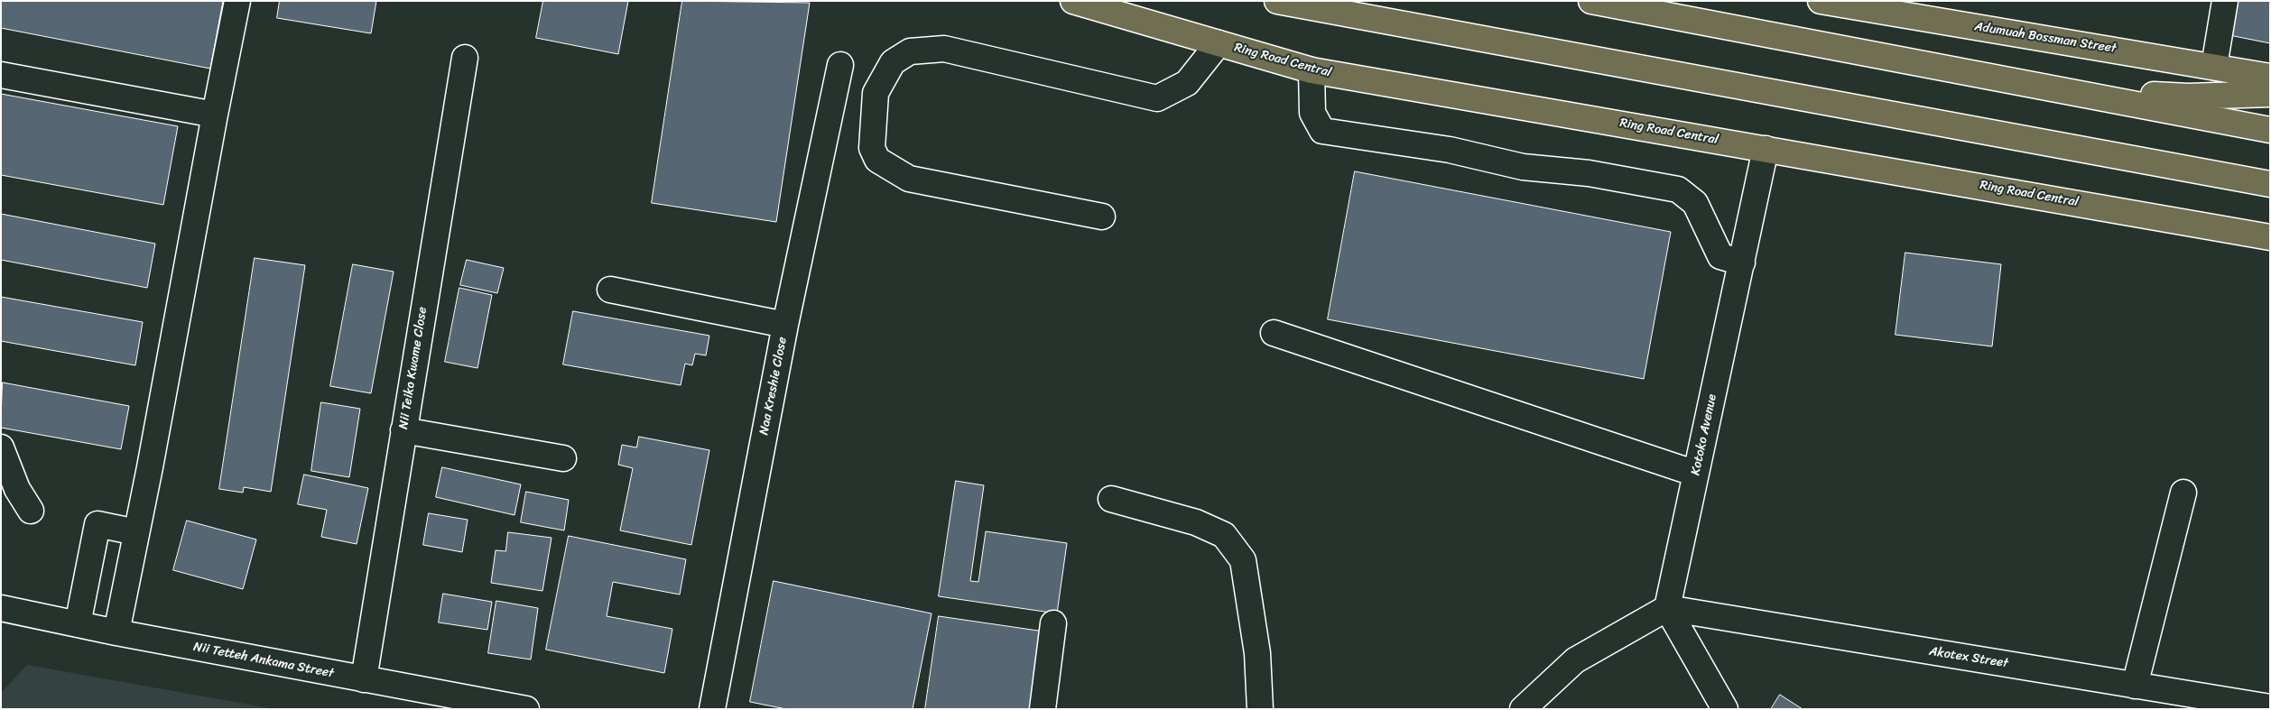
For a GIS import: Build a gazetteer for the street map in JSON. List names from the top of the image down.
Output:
{
  "streets": {
    "main road": ["Adumuah Bossman Street", "Ring Road Central"],
    "street": [
      "Nii Teiko Kwame Close",
      "Naa Kreshie Close",
      "Kotoko Avenue",
      "Akotex Street",
      "Nii Tetteh Ankama Street"
    ]
  },
  "crossings": [
    ["Ring Road Central", "Kotoko Avenue"],
    ["Nii Teiko Kwame Close", "Nii Tetteh Ankama Street"],
    ["Kotoko Avenue", "Akotex Street"]
  ]
}
